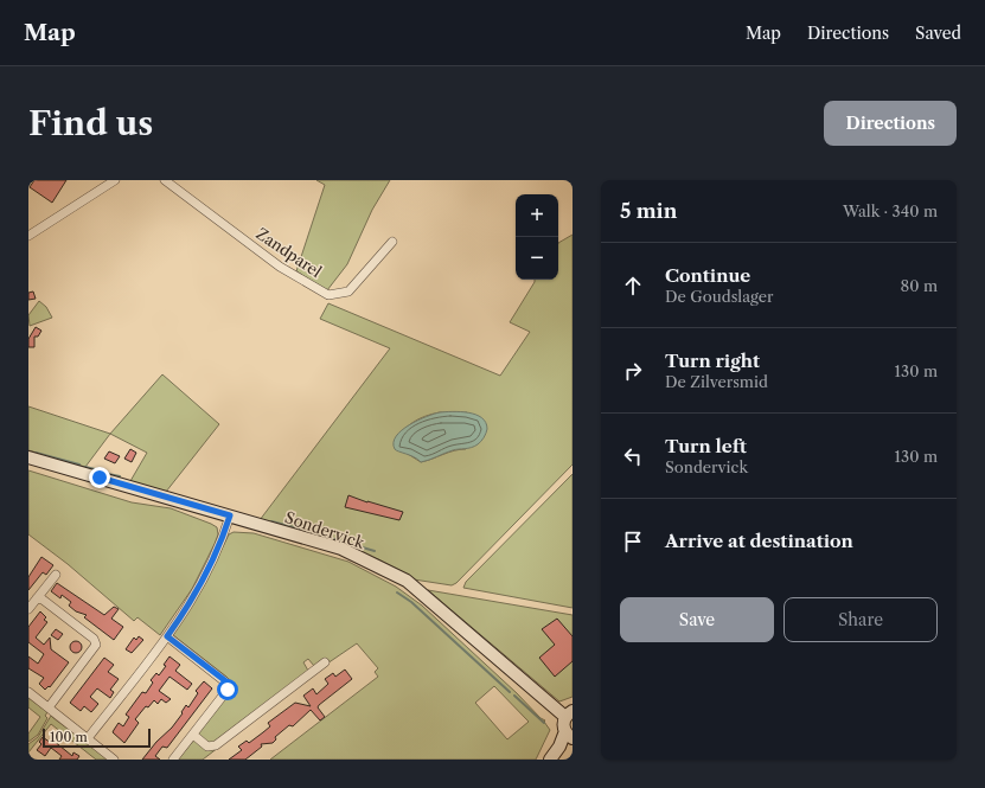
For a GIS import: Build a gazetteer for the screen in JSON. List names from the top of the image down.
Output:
{
  "streets": {
    "street": ["Zandparel", "Sondervick"]
  },
  "scale_bar": "100 m",
  "page": {
    "header": "Map",
    "nav": ["Map", "Directions", "Saved"],
    "buttons": [
      "Directions",
      ["Save", "Share"]
    ],
    "title": "Find us",
    "heading": ["5 min", "Walk · 340 m"],
    "map_buttons": ["+", "−"],
    "list": [
      ["Continue", "De Goudslager", "80 m"],
      ["Turn right", "De Zilversmid", "130 m"],
      ["Turn left", "Sondervick", "130 m"],
      "Arrive at destination"
    ],
    "scale": "100 m"
  }
}
